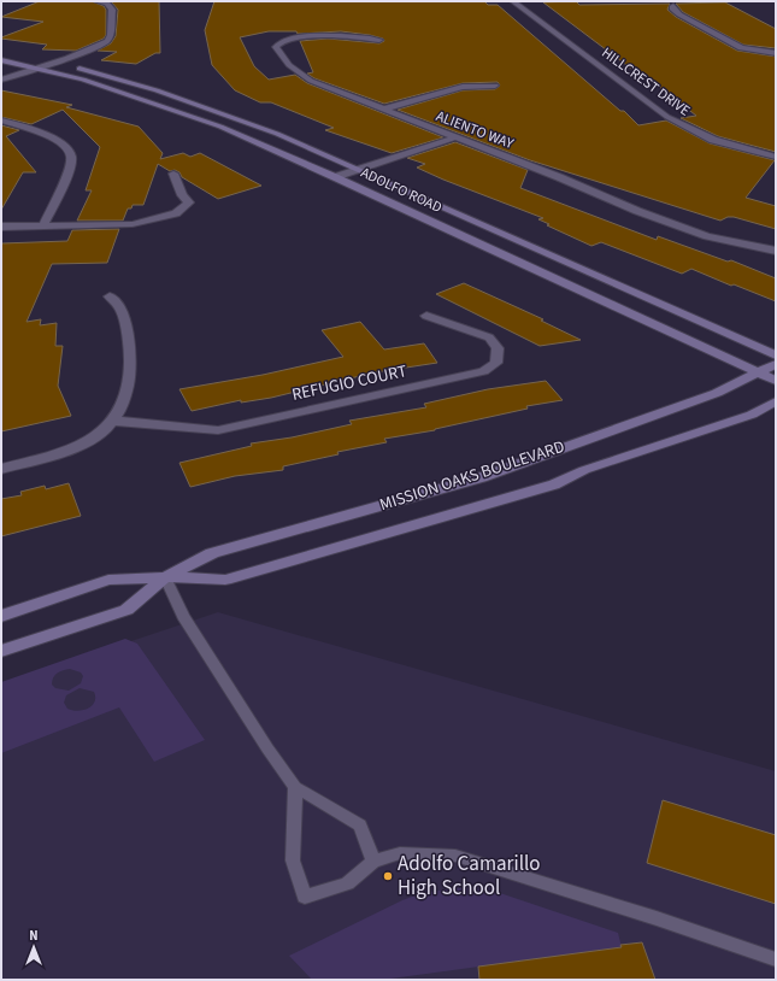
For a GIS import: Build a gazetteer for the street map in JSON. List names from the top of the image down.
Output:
{
  "streets": {
    "main road": ["ADOLFO ROAD", "MISSION OAKS BOULEVARD"],
    "street": ["HILLCREST DRIVE", "ALIENTO WAY", "REFUGIO COURT"]
  },
  "crossings": [
    ["ADOLFO ROAD", "MISSION OAKS BOULEVARD"]
  ],
  "places": ["Adolfo Camarillo High School"],
  "north": "top"
}
